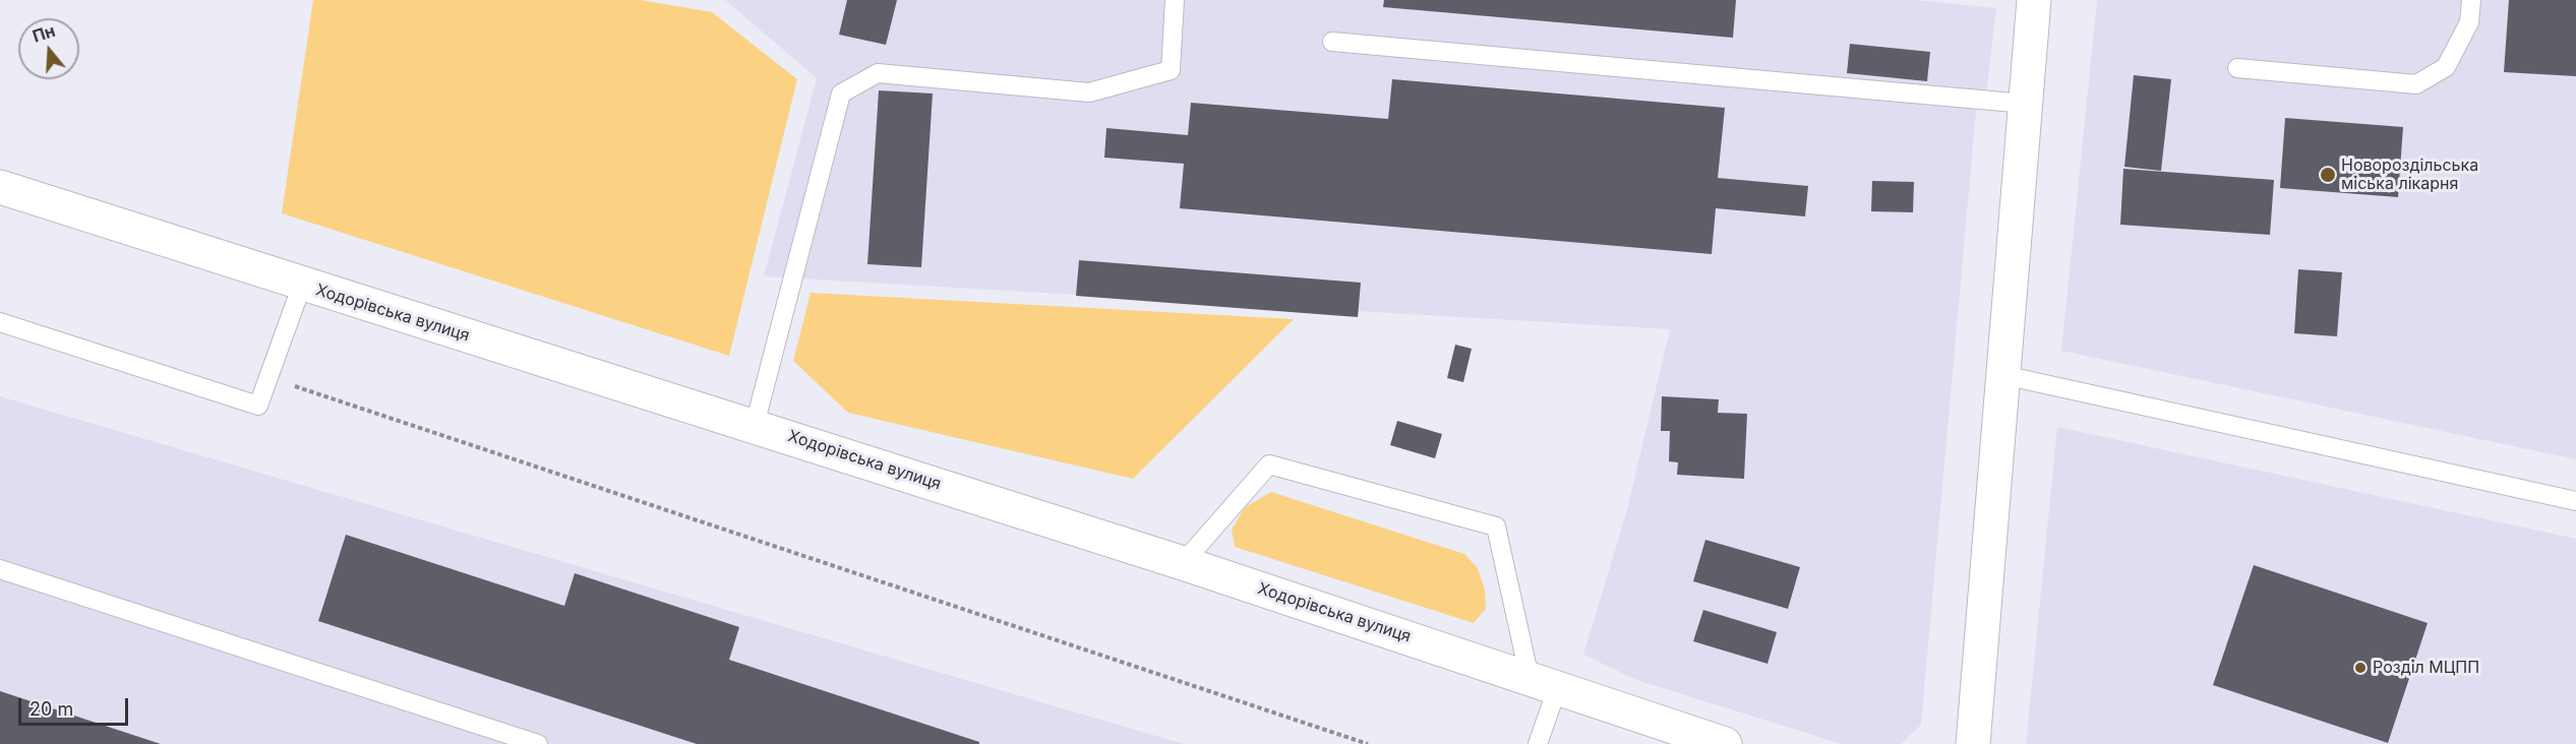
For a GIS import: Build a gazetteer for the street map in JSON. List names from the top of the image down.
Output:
{
  "streets": {
    "main road": ["Ходорівська вулиця"]
  },
  "places": ["Новороздільська міська лікарня", "Розділ МЦПП"],
  "scale_bar": "20 m",
  "north": "top"
}
